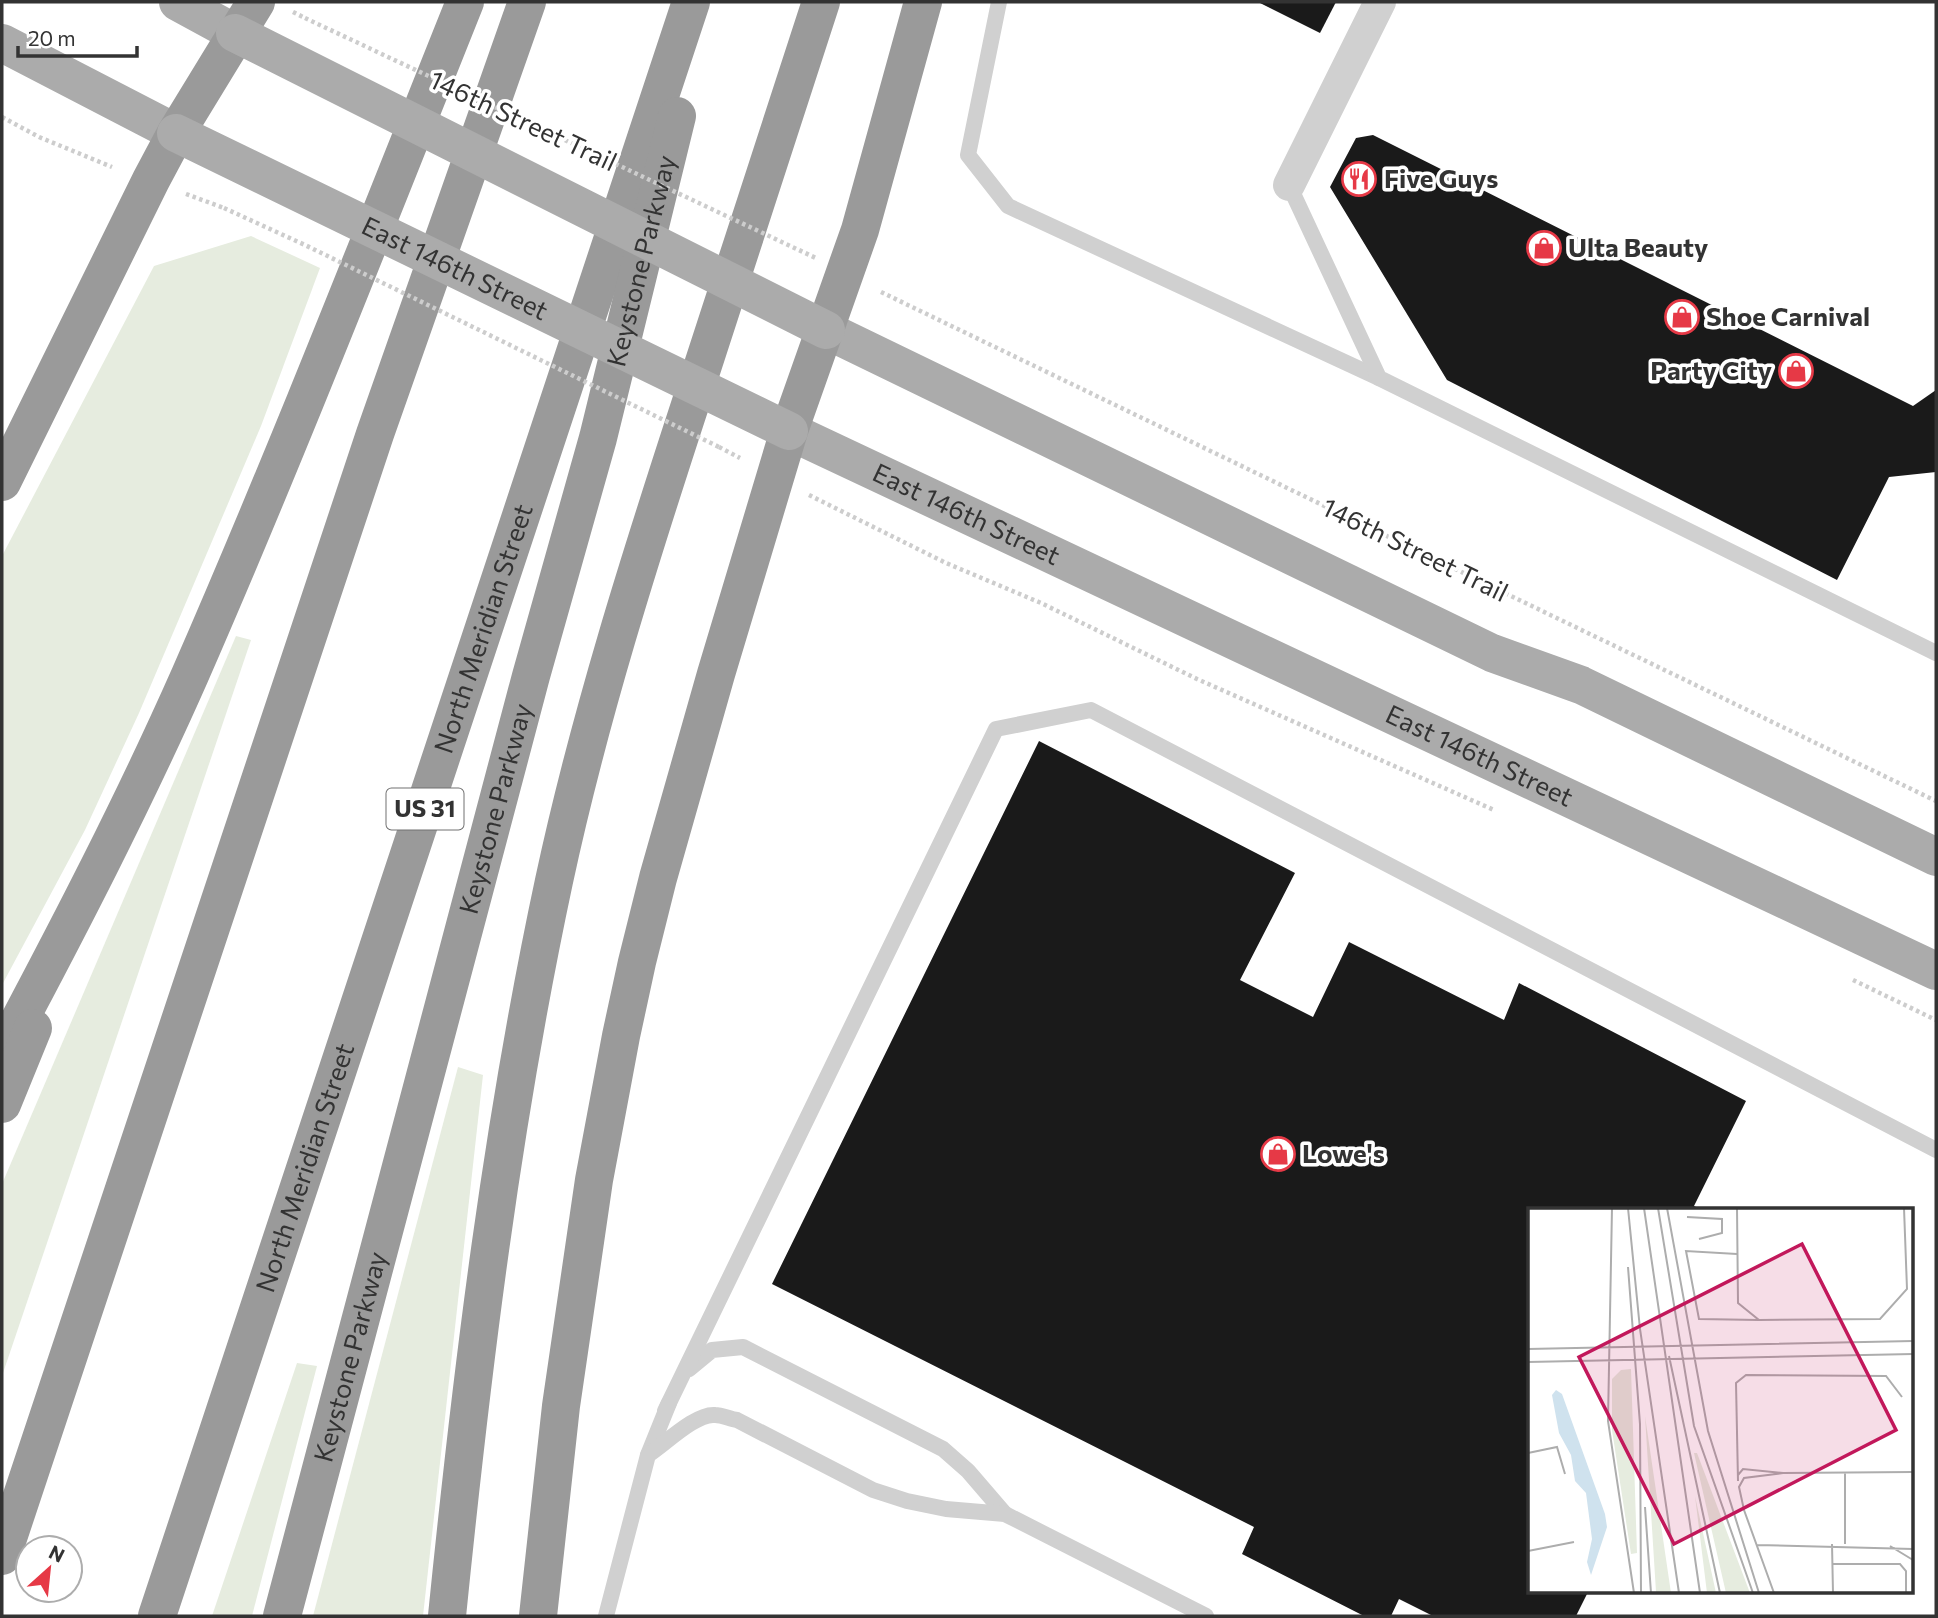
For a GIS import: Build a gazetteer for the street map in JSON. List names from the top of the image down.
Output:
{
  "streets": {
    "highway": ["Keystone Parkway", "North Meridian Street", "US 31"],
    "main road": ["East 146th Street"],
    "path": ["146th Street Trail"]
  },
  "places": {
    "restaurant": ["Five Guys"],
    "shop": [
      "Ulta Beauty",
      "Shoe Carnival",
      "Party City",
      "Lowe's"
    ]
  },
  "scale_bar": "20 m",
  "north": "top right"
}
